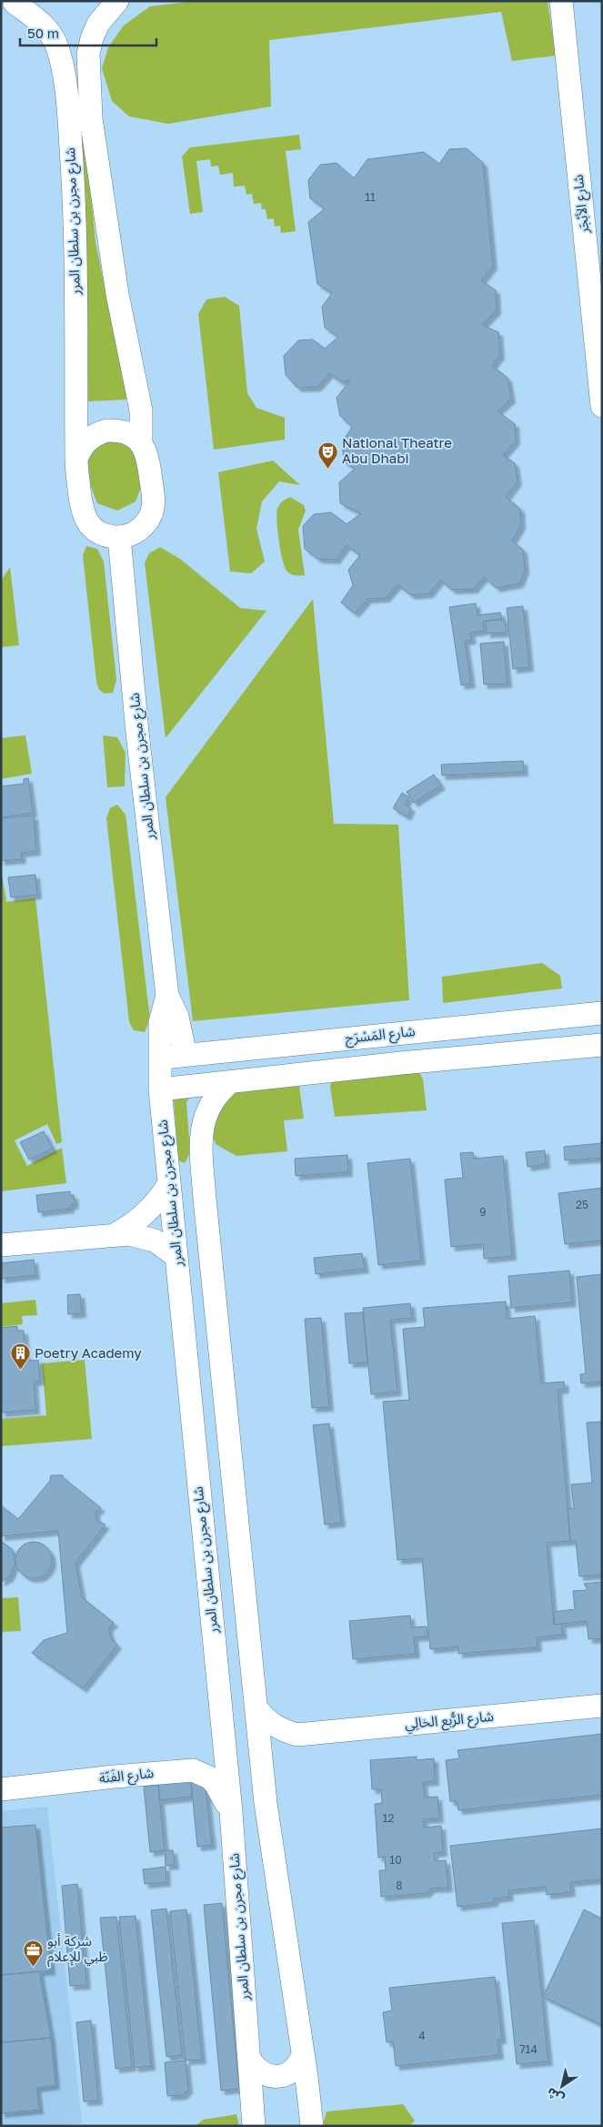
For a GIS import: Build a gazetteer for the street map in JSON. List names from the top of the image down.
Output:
{
  "streets": {
    "street": [
      "شارع الأبْجَر",
      "شارع مجرن بن سلطان المرر",
      "شارع المَسْرَج",
      "شارع الرُّبع الخالِي",
      "شارع الفَنّة"
    ]
  },
  "crossings": [
    ["شارع مجرن بن سلطان المرر", "شارع المَسْرَج"],
    ["شارع مجرن بن سلطان المرر", "شارع الفَنّة"]
  ],
  "places": {
    "theatre": ["National Theatre Abu Dhabi"],
    "building": ["Poetry Academy"],
    "office": ["شركة أبو ظبي للإعلام"]
  },
  "house_numbers": [
    "11",
    "25",
    "9",
    "12",
    "10",
    "8",
    "4",
    "714"
  ],
  "scale_bar": "50 m",
  "north": "bottom left"
}
